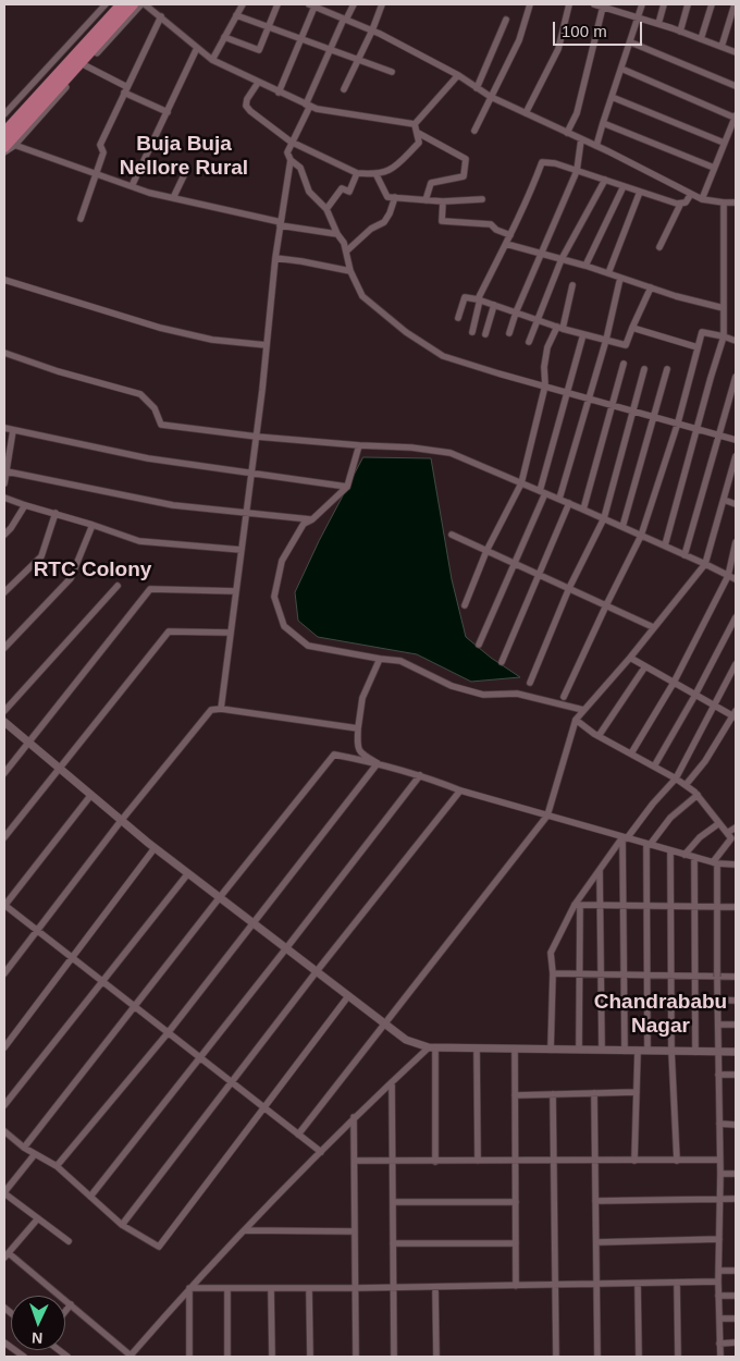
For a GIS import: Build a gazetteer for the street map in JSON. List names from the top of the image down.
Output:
{
  "districts": ["Buja Buja Nellore Rural", "RTC Colony", "Chandrababu Nagar"],
  "scale_bar": "100 m",
  "north": "bottom"
}
